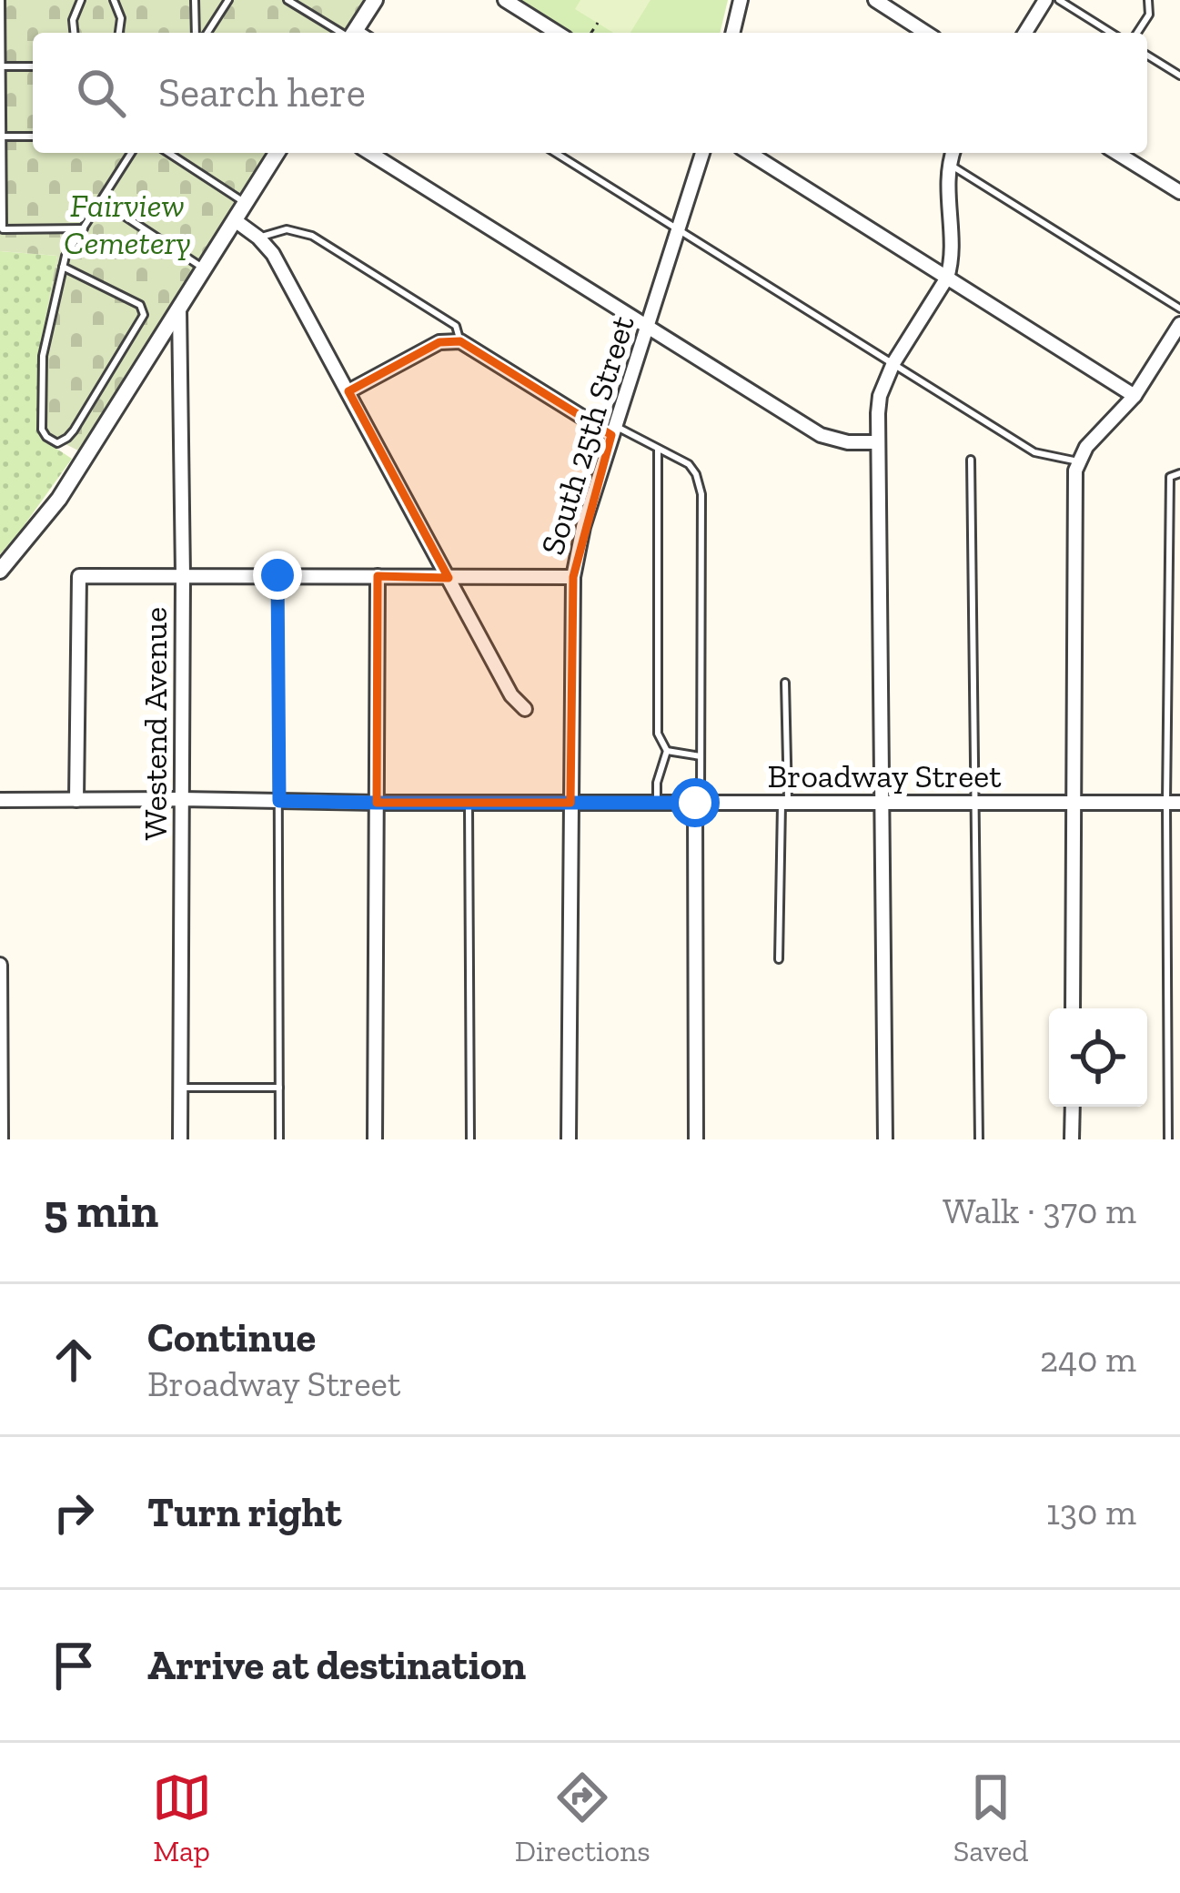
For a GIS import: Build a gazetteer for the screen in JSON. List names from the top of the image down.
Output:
{
  "streets": {
    "street": ["South 25th Street", "Westend Avenue", "Broadway Street"]
  },
  "crossings": [
    ["South 25th Street", "Broadway Street"],
    ["Westend Avenue", "Broadway Street"]
  ],
  "parks": ["Fairview Cemetery"],
  "page": {
    "search": "Search here",
    "heading": ["5 min", "Walk · 370 m"],
    "list": [
      ["Continue", "Broadway Street", "240 m"],
      ["Turn right", "130 m"],
      "Arrive at destination"
    ],
    "nav": ["Map", "Directions", "Saved"]
  }
}
